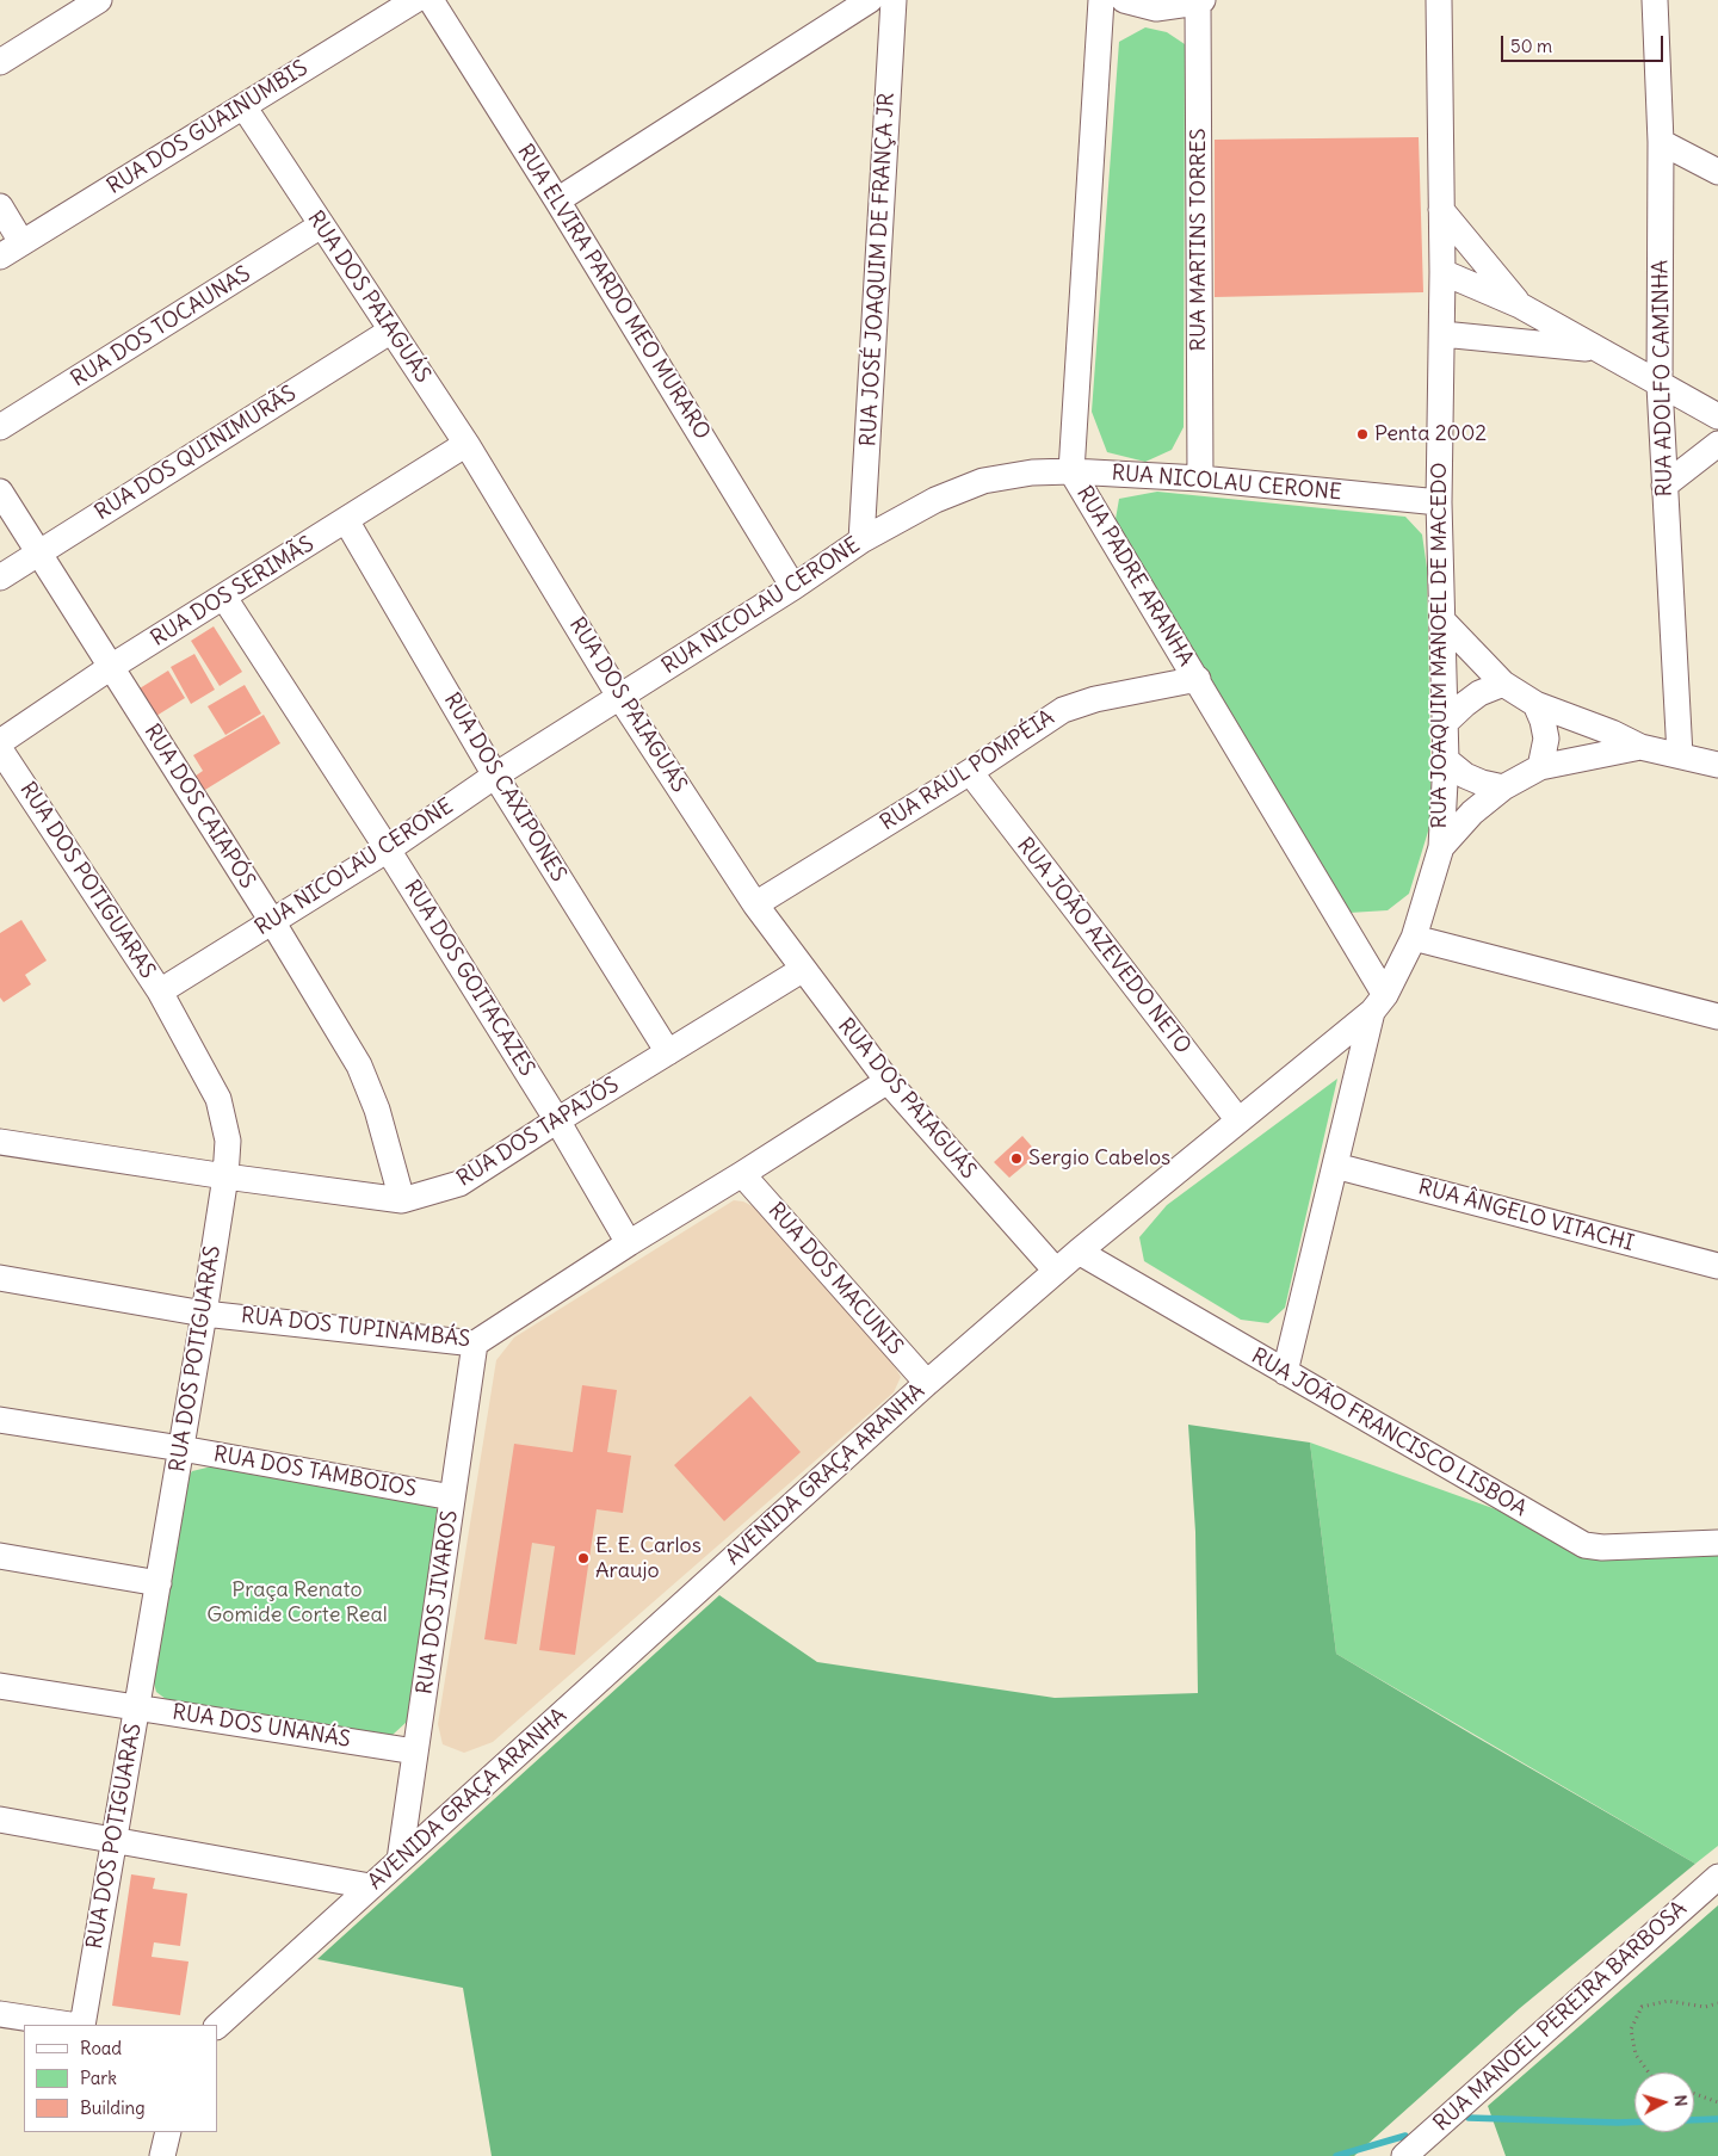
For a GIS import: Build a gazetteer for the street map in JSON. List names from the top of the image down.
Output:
{
  "streets": {
    "street": [
      "RUA DOS GUAINUMBIS",
      "RUA MARTINS TORRES",
      "RUA JOSÉ JOAQUIM DE FRANÇA JR",
      "RUA ELVIRA PARDO MEO MURARO",
      "RUA DOS PAIAGUÁS",
      "RUA DOS TOCAUNAS",
      "RUA ADOLFO CAMINHA",
      "RUA DOS QUINIMURÃS",
      "RUA NICOLAU CERONE",
      "RUA PADRE ARANHA",
      "RUA DOS SERIMÃS",
      "RUA JOAQUIM MANOEL DE MACEDO",
      "RUA RAUL POMPÉIA",
      "RUA DOS CAXIPONES",
      "RUA DOS CAIAPÓS",
      "RUA DOS POTIGUARAS",
      "RUA JOÃO AZEVEDO NETO",
      "RUA DOS GOITACAZES",
      "RUA DOS TAPAJÓS",
      "RUA ÂNGELO VITACHI",
      "RUA DOS MACUNIS",
      "RUA DOS TUPINAMBÁS",
      "RUA JOÃO FRANCISCO LISBOA",
      "RUA DOS TAMBOIOS",
      "AVENIDA GRAÇA ARANHA",
      "RUA DOS JIVAROS",
      "RUA DOS UNANÁS",
      "RUA MANOEL PEREIRA BARBOSA"
    ]
  },
  "crossings": [
    ["RUA DOS GUAINUMBIS", "RUA DOS PAIAGUÁS"],
    ["RUA MARTINS TORRES", "RUA NICOLAU CERONE"],
    ["RUA JOSÉ JOAQUIM DE FRANÇA JR", "RUA NICOLAU CERONE"],
    ["RUA ELVIRA PARDO MEO MURARO", "RUA NICOLAU CERONE"],
    ["RUA DOS PAIAGUÁS", "RUA DOS TOCAUNAS"],
    ["RUA DOS PAIAGUÁS", "RUA DOS QUINIMURÃS"],
    ["RUA DOS PAIAGUÁS", "RUA NICOLAU CERONE"],
    ["RUA DOS PAIAGUÁS", "RUA DOS SERIMÃS"],
    ["RUA DOS PAIAGUÁS", "RUA RAUL POMPÉIA"],
    ["RUA DOS PAIAGUÁS", "RUA DOS TAPAJÓS"],
    ["RUA DOS PAIAGUÁS", "RUA DOS TUPINAMBÁS"],
    ["RUA DOS PAIAGUÁS", "AVENIDA GRAÇA ARANHA"],
    ["RUA DOS QUINIMURÃS", "RUA DOS CAIAPÓS"],
    ["RUA NICOLAU CERONE", "RUA PADRE ARANHA"],
    ["RUA NICOLAU CERONE", "RUA JOAQUIM MANOEL DE MACEDO"],
    ["RUA NICOLAU CERONE", "RUA DOS CAXIPONES"],
    ["RUA NICOLAU CERONE", "RUA DOS CAIAPÓS"],
    ["RUA NICOLAU CERONE", "RUA DOS POTIGUARAS"],
    ["RUA NICOLAU CERONE", "RUA DOS GOITACAZES"],
    ["RUA PADRE ARANHA", "RUA JOAQUIM MANOEL DE MACEDO"],
    ["RUA PADRE ARANHA", "RUA RAUL POMPÉIA"],
    ["RUA PADRE ARANHA", "AVENIDA GRAÇA ARANHA"],
    ["RUA DOS SERIMÃS", "RUA DOS CAXIPONES"],
    ["RUA DOS SERIMÃS", "RUA DOS CAIAPÓS"],
    ["RUA DOS SERIMÃS", "RUA DOS GOITACAZES"],
    ["RUA JOAQUIM MANOEL DE MACEDO", "RUA ÂNGELO VITACHI"],
    ["RUA JOAQUIM MANOEL DE MACEDO", "RUA JOÃO FRANCISCO LISBOA"],
    ["RUA JOAQUIM MANOEL DE MACEDO", "AVENIDA GRAÇA ARANHA"],
    ["RUA RAUL POMPÉIA", "RUA JOÃO AZEVEDO NETO"],
    ["RUA DOS CAXIPONES", "RUA DOS TAPAJÓS"],
    ["RUA DOS CAIAPÓS", "RUA DOS TAPAJÓS"],
    ["RUA DOS POTIGUARAS", "RUA DOS TAPAJÓS"],
    ["RUA DOS POTIGUARAS", "RUA DOS TUPINAMBÁS"],
    ["RUA DOS POTIGUARAS", "RUA DOS TAMBOIOS"],
    ["RUA DOS POTIGUARAS", "RUA DOS UNANÁS"],
    ["RUA JOÃO AZEVEDO NETO", "AVENIDA GRAÇA ARANHA"],
    ["RUA DOS GOITACAZES", "RUA DOS TAPAJÓS"],
    ["RUA DOS GOITACAZES", "RUA DOS TUPINAMBÁS"],
    ["RUA DOS MACUNIS", "RUA DOS TUPINAMBÁS"],
    ["RUA DOS MACUNIS", "AVENIDA GRAÇA ARANHA"],
    ["RUA DOS TUPINAMBÁS", "RUA DOS JIVAROS"],
    ["RUA JOÃO FRANCISCO LISBOA", "AVENIDA GRAÇA ARANHA"],
    ["RUA DOS TAMBOIOS", "RUA DOS JIVAROS"],
    ["AVENIDA GRAÇA ARANHA", "RUA DOS JIVAROS"],
    ["RUA DOS JIVAROS", "RUA DOS UNANÁS"]
  ],
  "parks": ["Praça Renato Gomide Corte Real"],
  "places": ["Penta 2002", "Sergio Cabelos", "E. E. Carlos Araujo"],
  "legend": ["Road", "Park", "Building"],
  "scale_bar": "50 m",
  "north": "right"
}
